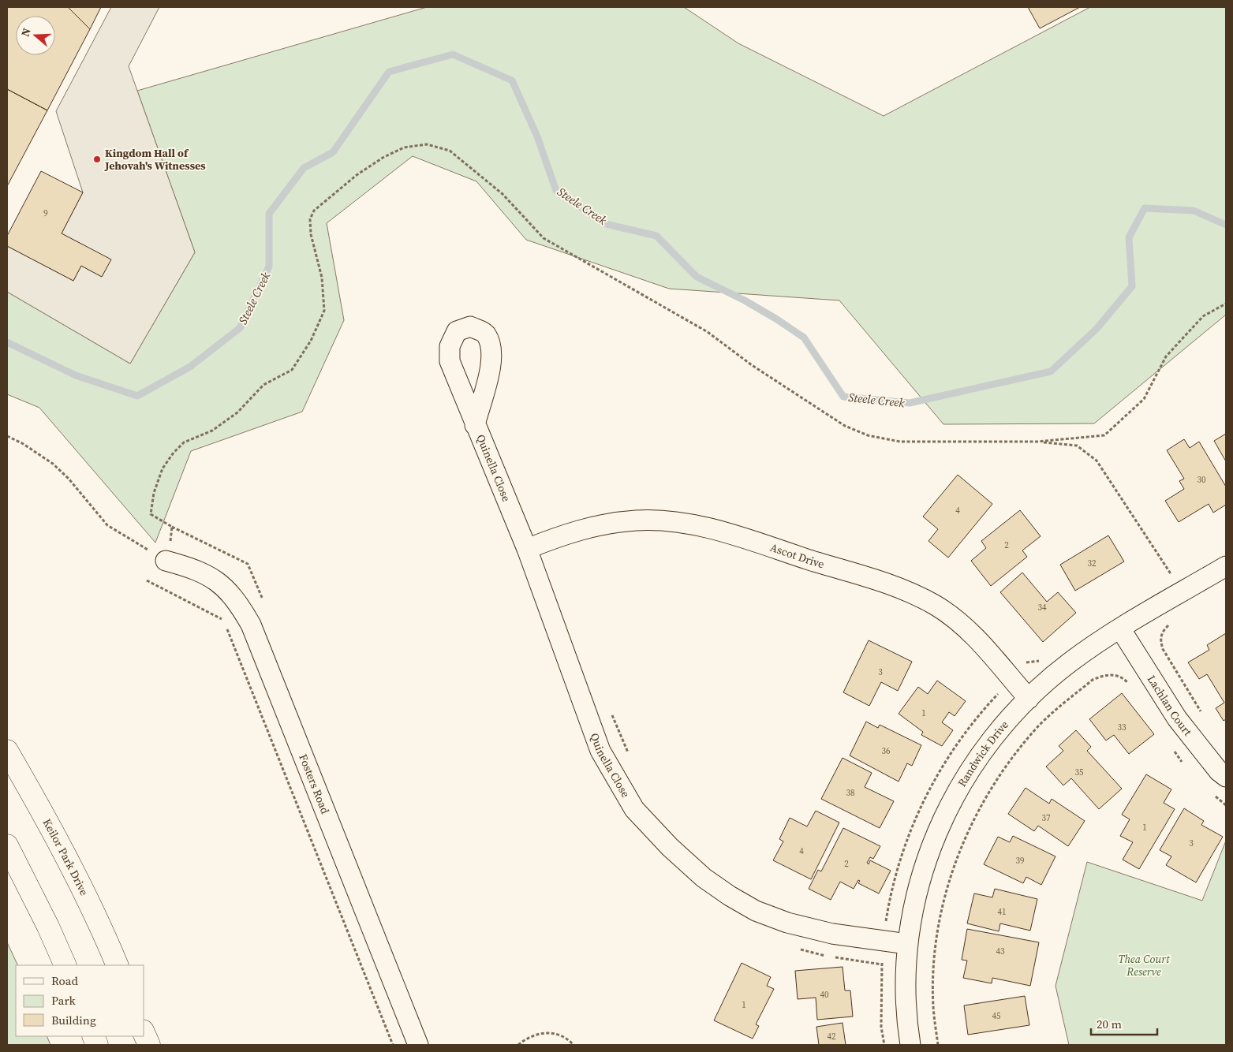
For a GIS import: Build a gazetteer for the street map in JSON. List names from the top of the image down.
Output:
{
  "streets": {
    "main road": ["Keilor Park Drive"],
    "street": [
      "Quinella Close",
      "Ascot Drive",
      "Lachlan Court",
      "Randwick Drive",
      "Fosters Road"
    ]
  },
  "crossings": [
    ["Quinella Close", "Ascot Drive"],
    ["Quinella Close", "Randwick Drive"],
    ["Ascot Drive", "Randwick Drive"],
    ["Lachlan Court", "Randwick Drive"]
  ],
  "water": ["Steele Creek"],
  "parks": ["Thea Court Reserve"],
  "places": ["Kingdom Hall of Jehovah's Witnesses"],
  "house_numbers": [
    "9",
    "30",
    "4",
    "2",
    "32",
    "34",
    "3",
    "1",
    "33",
    "36",
    "35",
    "38",
    "37",
    "1",
    "3",
    "4",
    "39",
    "2",
    "41",
    "43",
    "40",
    "1",
    "45",
    "42"
  ],
  "legend": ["Road", "Park", "Building"],
  "scale_bar": "20 m",
  "north": "left"
}
